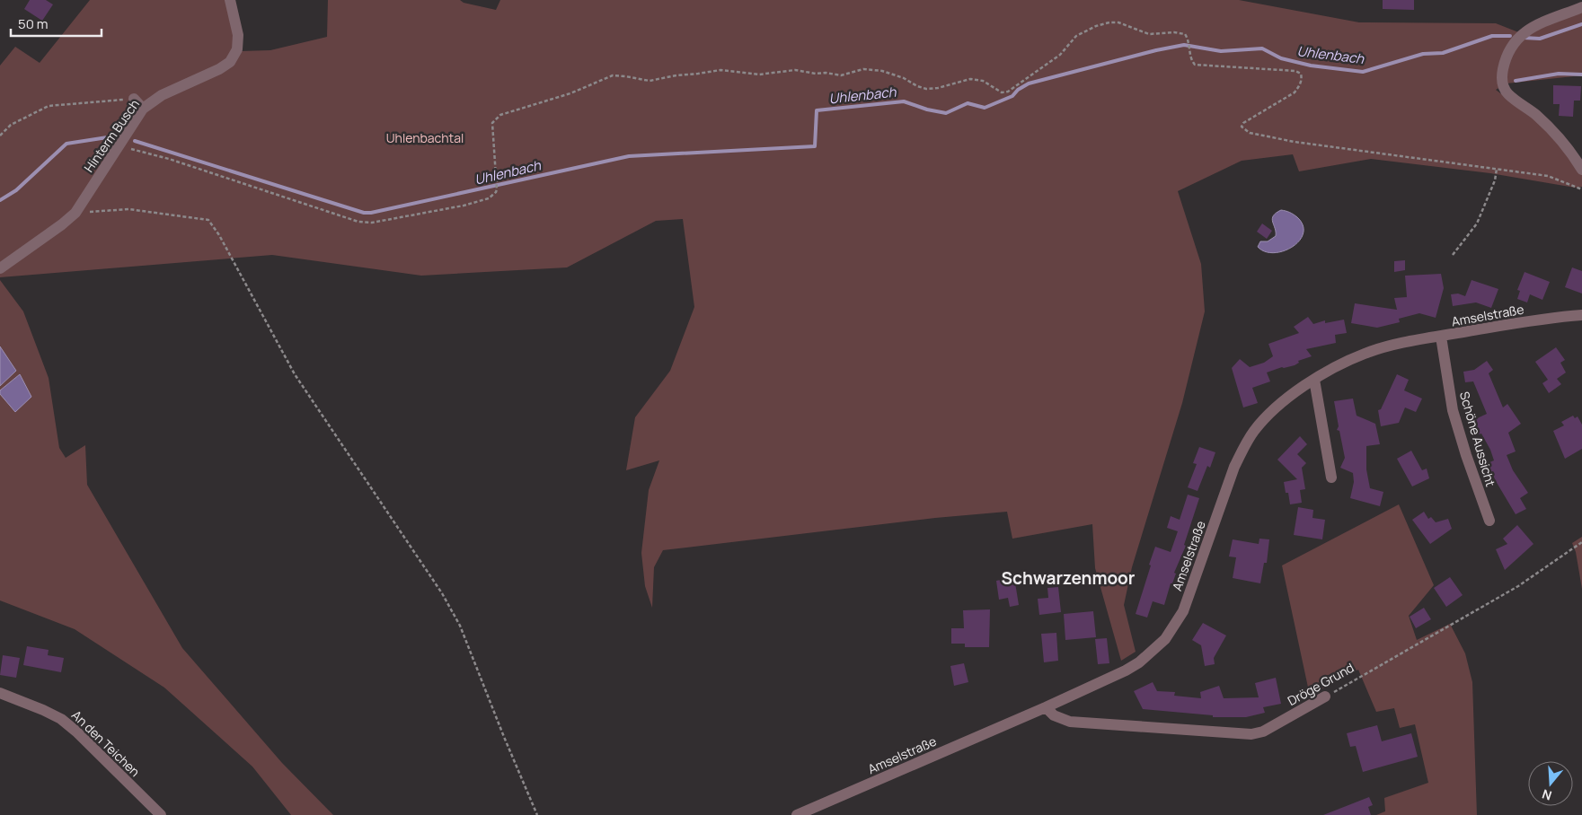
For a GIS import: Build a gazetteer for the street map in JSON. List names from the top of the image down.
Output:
{
  "streets": {
    "street": [
      "Hinterm Busch",
      "Amselstraße",
      "Schöne Aussicht",
      "Dröge Grund",
      "An den Teichen"
    ]
  },
  "crossings": [
    ["Amselstraße", "Schöne Aussicht"],
    ["Amselstraße", "Dröge Grund"]
  ],
  "districts": ["Schwarzenmoor"],
  "water": ["Uhlenbach"],
  "parks": ["Uhlenbachtal"],
  "scale_bar": "50 m",
  "north": "bottom"
}
